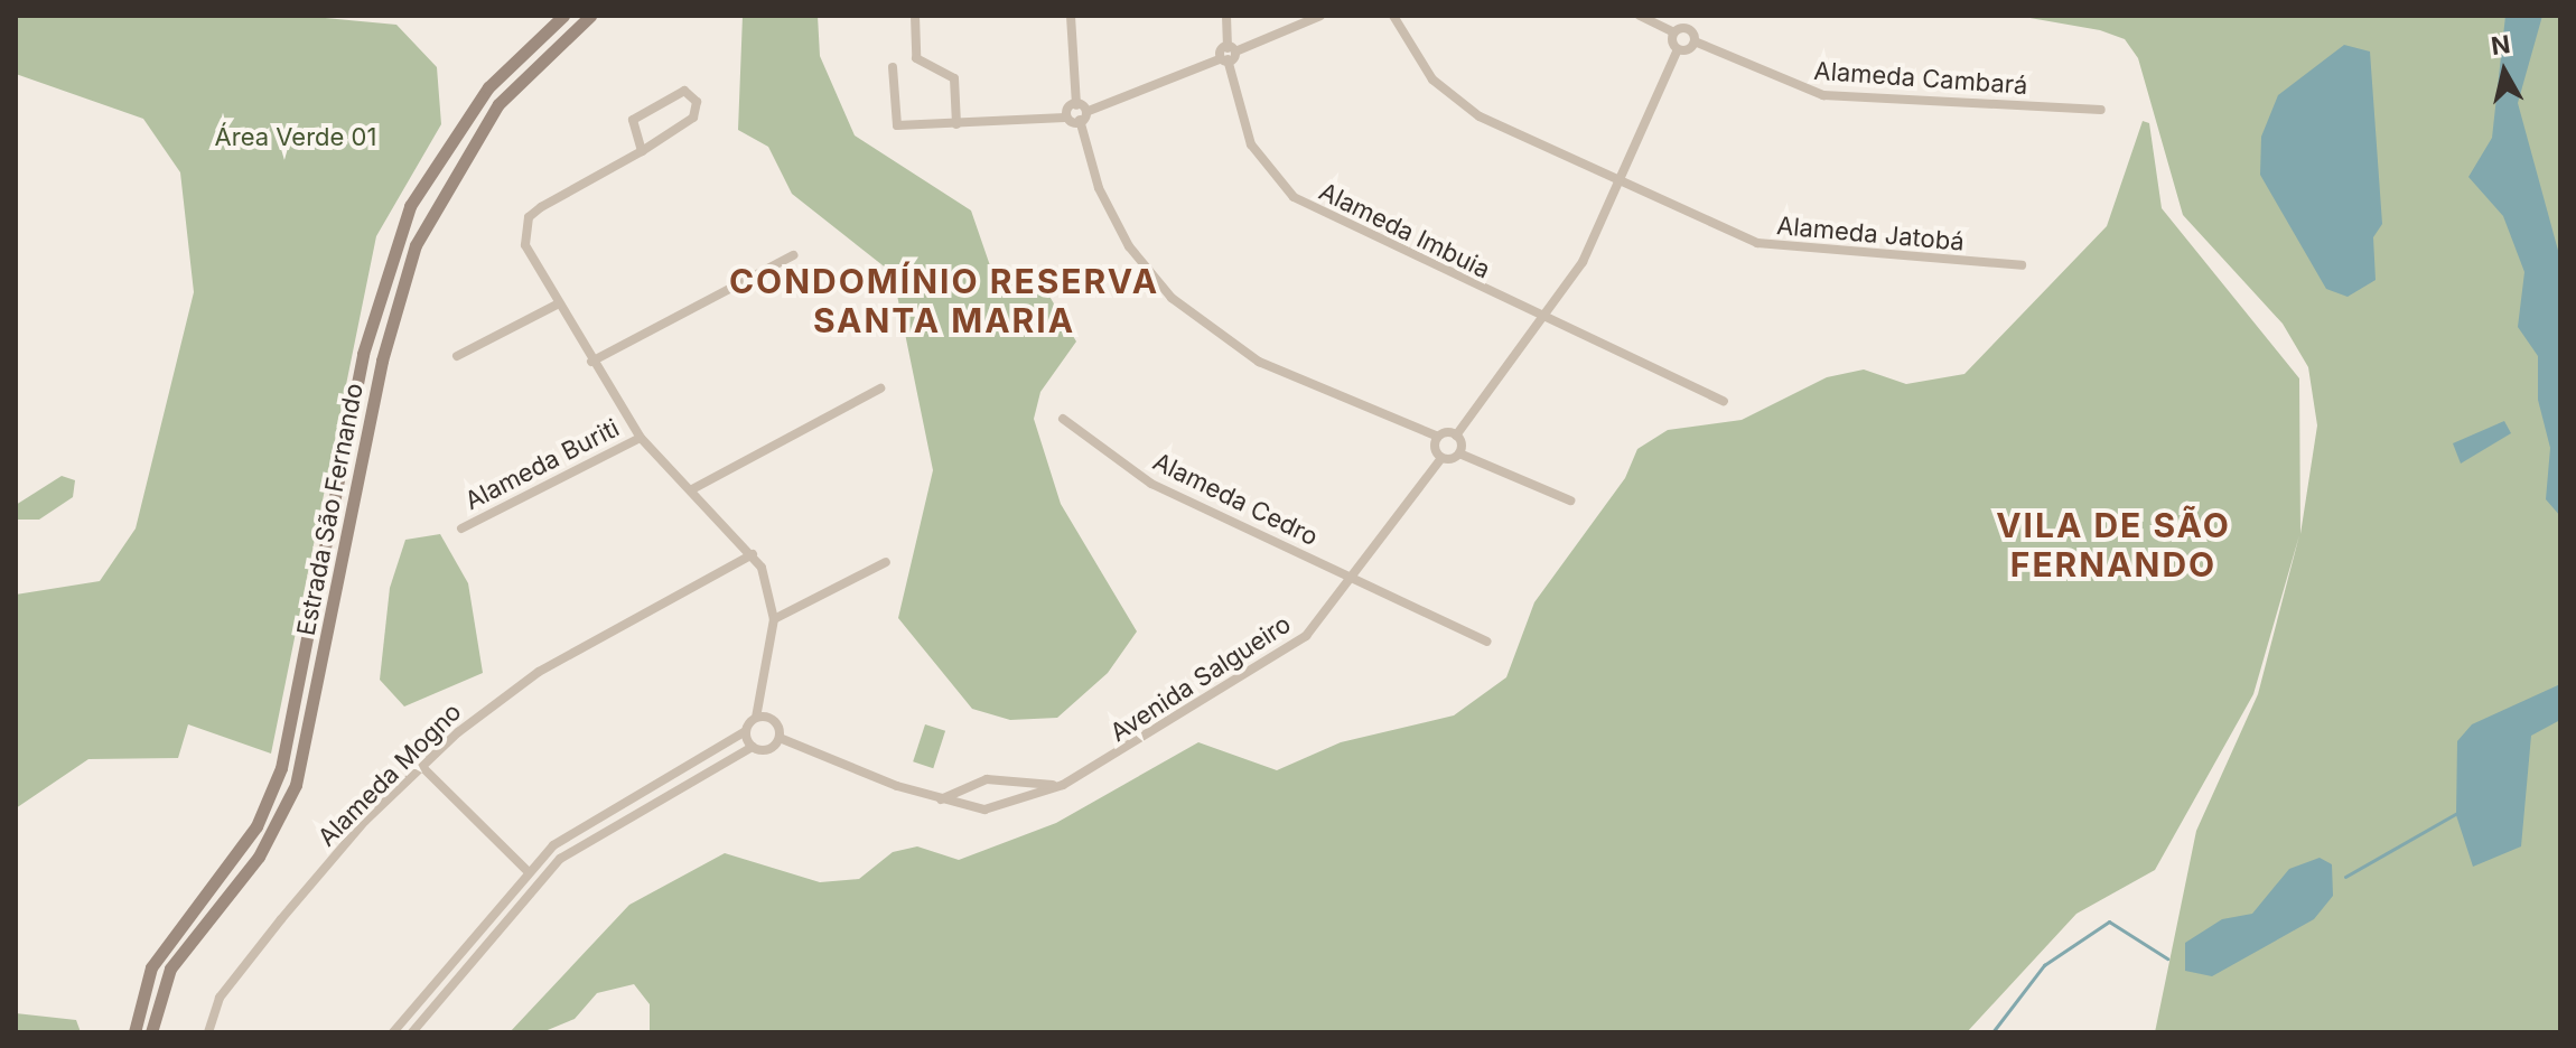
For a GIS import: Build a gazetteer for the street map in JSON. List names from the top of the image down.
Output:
{
  "streets": {
    "main road": ["Estrada São Fernando"],
    "street": [
      "Alameda Cambará",
      "Alameda Imbuia",
      "Alameda Jatobá",
      "Alameda Buriti",
      "Alameda Cedro",
      "Avenida Salgueiro",
      "Alameda Mogno"
    ]
  },
  "crossings": [
    ["Alameda Cedro", "Avenida Salgueiro"]
  ],
  "districts": ["CONDOMÍNIO RESERVA SANTA MARIA", "VILA DE SÃO FERNANDO"],
  "parks": ["Área Verde 01"],
  "north": "top"
}
